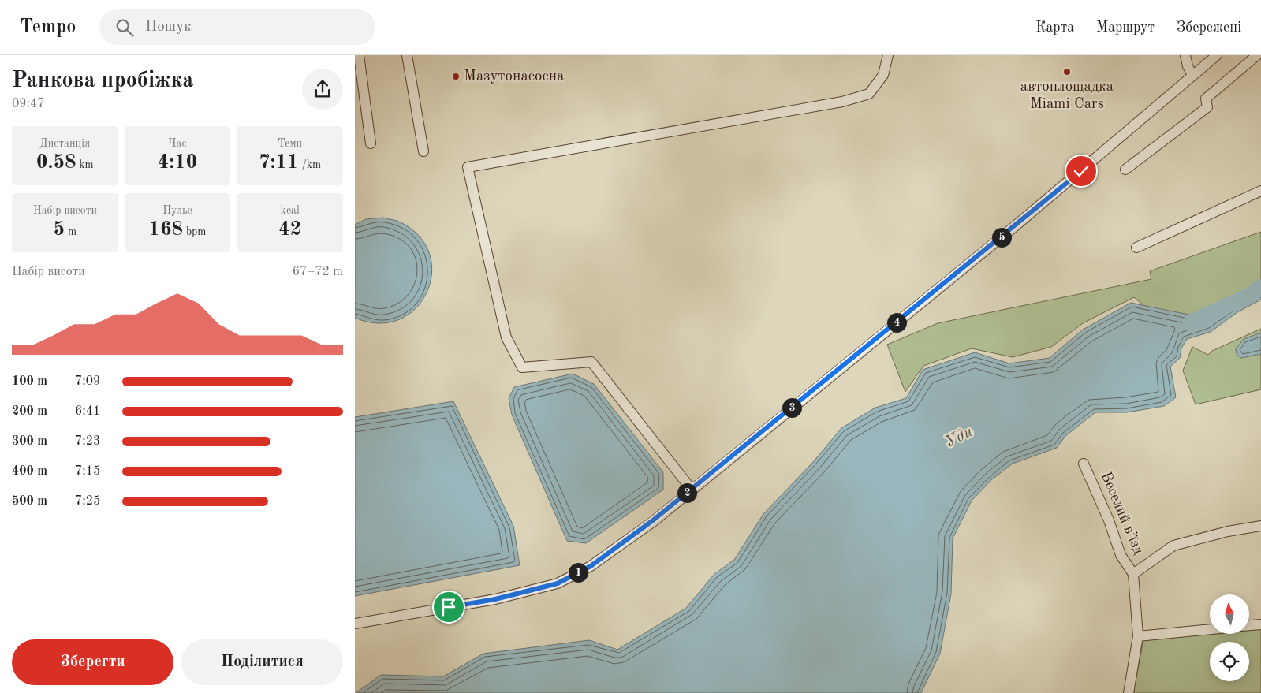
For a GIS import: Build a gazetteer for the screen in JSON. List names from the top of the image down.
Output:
{
  "streets": {
    "street": ["Веселий в’їзд"]
  },
  "water": ["Уди"],
  "places": ["автоплощадка Miami Cars", "Мазутонасосна"],
  "north": "top",
  "page": {
    "header": "Tempo",
    "search": "Пошук",
    "nav": ["Карта", "Маршрут", "Збережені"],
    "heading": ["Ранкова пробіжка", "09:47"],
    "stats": [
      ["Дистанція", "0.58 km"],
      ["Час", "4:10"],
      ["Темп", "7:11 /km"],
      ["Набір висоти", "5 m"],
      ["Пульс", "168 bpm"],
      ["kcal", "42"]
    ],
    "pins": [
      "5",
      "4",
      "3",
      "2",
      "1"
    ],
    "chart": ["Набір висоти", "67–72 m"],
    "list": [
      {
        "name": "100 m",
        "note": "7:09"
      },
      {
        "name": "200 m",
        "note": "6:41"
      },
      {
        "name": "300 m",
        "note": "7:23"
      },
      {
        "name": "400 m",
        "note": "7:15"
      },
      {
        "name": "500 m",
        "note": "7:25"
      }
    ],
    "buttons": ["Зберегти", "Поділитися"]
  }
}
